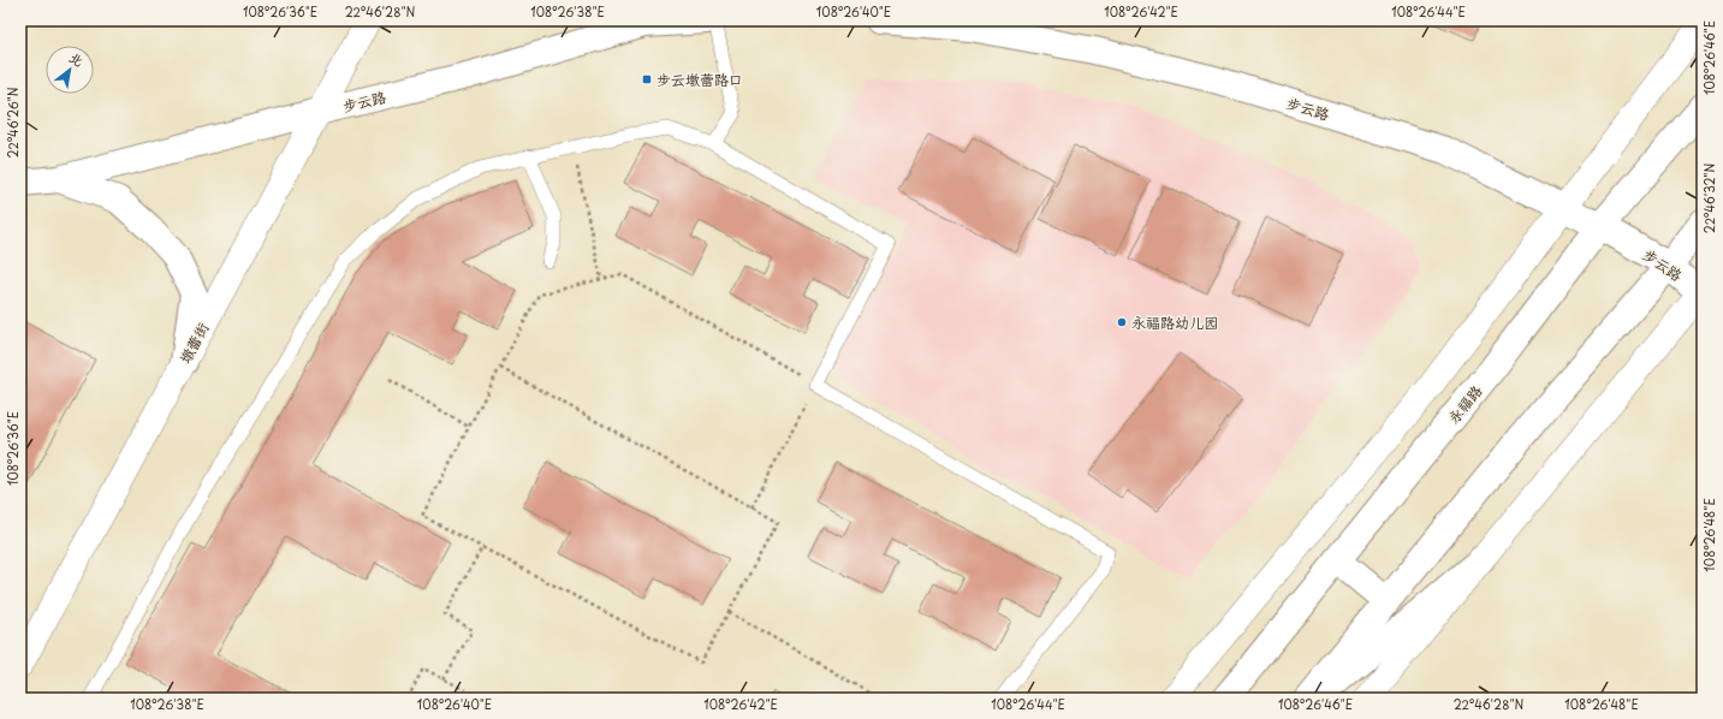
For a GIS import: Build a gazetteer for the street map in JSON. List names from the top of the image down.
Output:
{
  "streets": {
    "street": ["步云路", "墩蕾街", "永福路"]
  },
  "crossings": [
    ["步云路", "墩蕾街"],
    ["步云路", "永福路"]
  ],
  "places": {
    "transit": ["步云墩蕾路口"],
    "other": ["永福路幼儿园"]
  },
  "north": "top right",
  "coordinates": [
    "108°26'36\"E",
    "22°46'28\"N",
    "108°26'38\"E",
    "108°26'40\"E",
    "108°26'42\"E",
    "108°26'44\"E",
    "108°26'46\"E",
    "22°46'26\"N",
    "22°46'32\"N",
    "108°26'48\"E"
  ]
}
